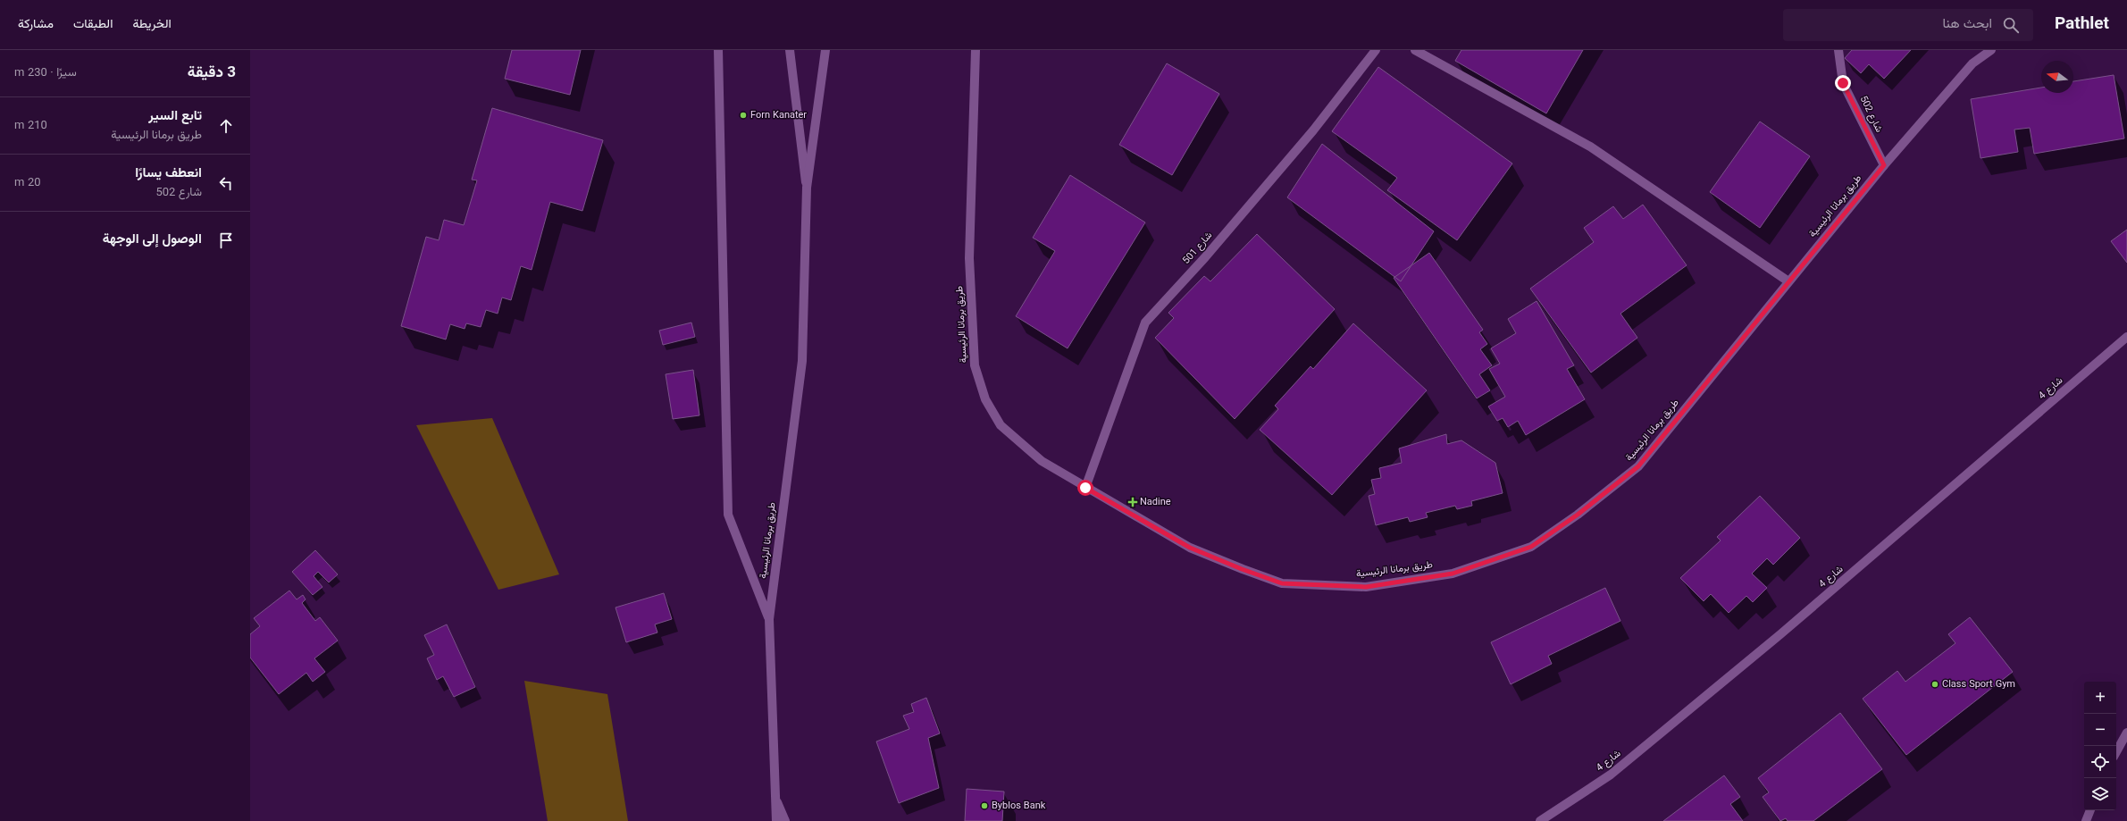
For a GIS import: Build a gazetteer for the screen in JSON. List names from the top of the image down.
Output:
{
  "streets": {
    "street": [
      "شارع 502",
      "طريق برمانا الرئيسية",
      "شارع 501",
      "شارع 4"
    ]
  },
  "crossings": [
    ["شارع 502", "طريق برمانا الرئيسية"],
    ["طريق برمانا الرئيسية", "شارع 501"]
  ],
  "places": {
    "other": ["Forn Kanater", "Class Sport Gym", "Byblos Bank"],
    "health": ["Nadine"]
  },
  "north": "left",
  "page": {
    "header": "Pathlet",
    "search": "ابحث هنا",
    "nav": ["الخريطة", "الطبقات", "مشاركة"],
    "heading": ["3 دقيقة", "سيرًا · 230 m"],
    "list": [
      ["تابع السير", "طريق برمانا الرئيسية", "210 m"],
      ["انعطف يسارًا", "شارع 502", "20 m"],
      "الوصول إلى الوجهة"
    ],
    "map_buttons": ["+", "−"]
  }
}
